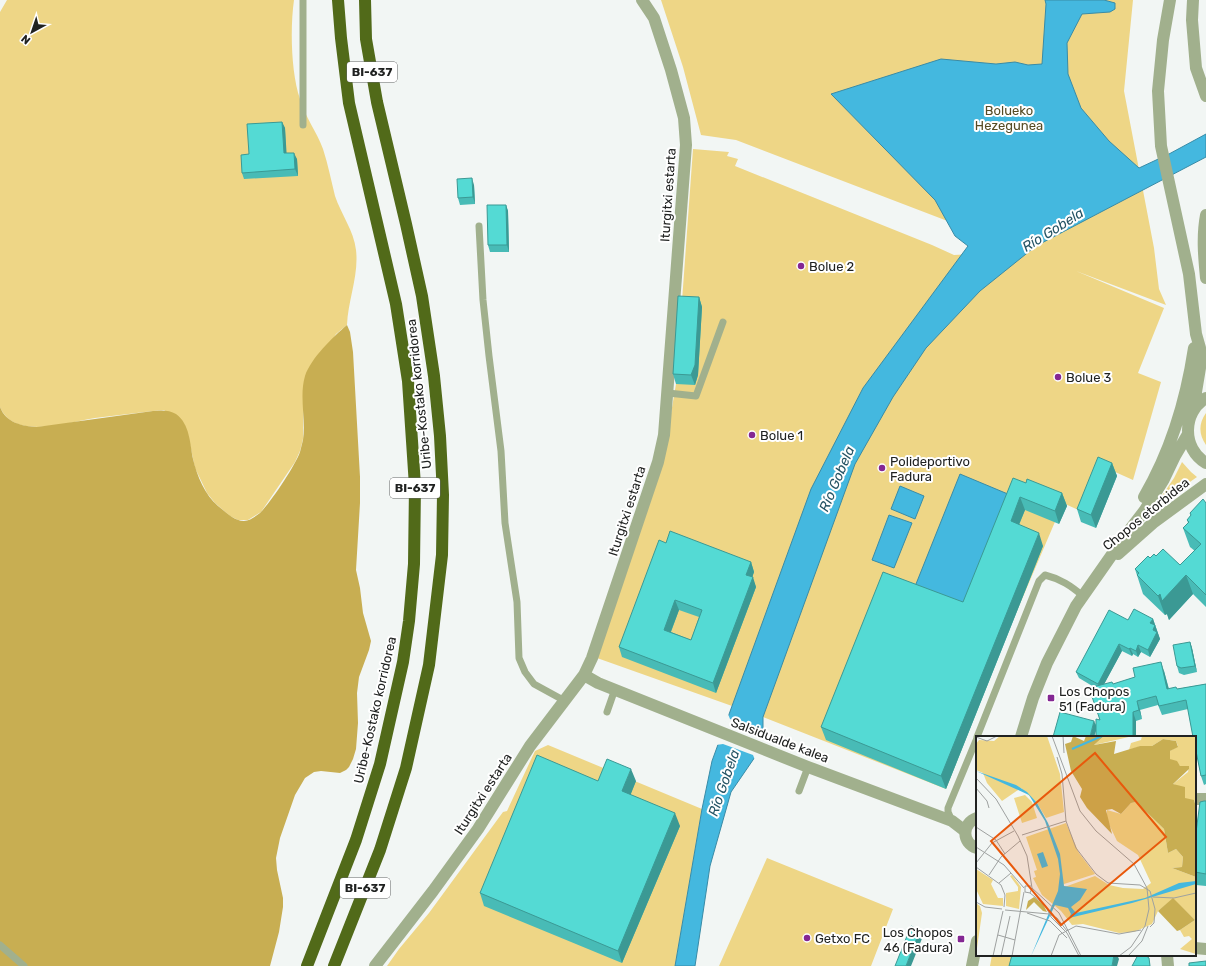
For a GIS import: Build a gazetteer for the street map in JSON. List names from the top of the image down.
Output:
{
  "streets": {
    "highway": ["BI-637", "Uribe-Kostako korridorea"],
    "street": ["Iturgitxi estarta", "Chopos etorbidea", "Salsidualde kalea"]
  },
  "crossings": [
    ["Iturgitxi estarta", "Salsidualde kalea"]
  ],
  "water": ["Río Gobela"],
  "parks": ["Bolueko Hezegunea"],
  "places": {
    "other": [
      "Bolue 2",
      "Bolue 3",
      "Bolue 1",
      "Polideportivo Fadura",
      "Getxo FC"
    ],
    "transit": ["Los Chopos 51 (Fadura)", "Los Chopos 46 (Fadura)"]
  },
  "north": "bottom left"
}
